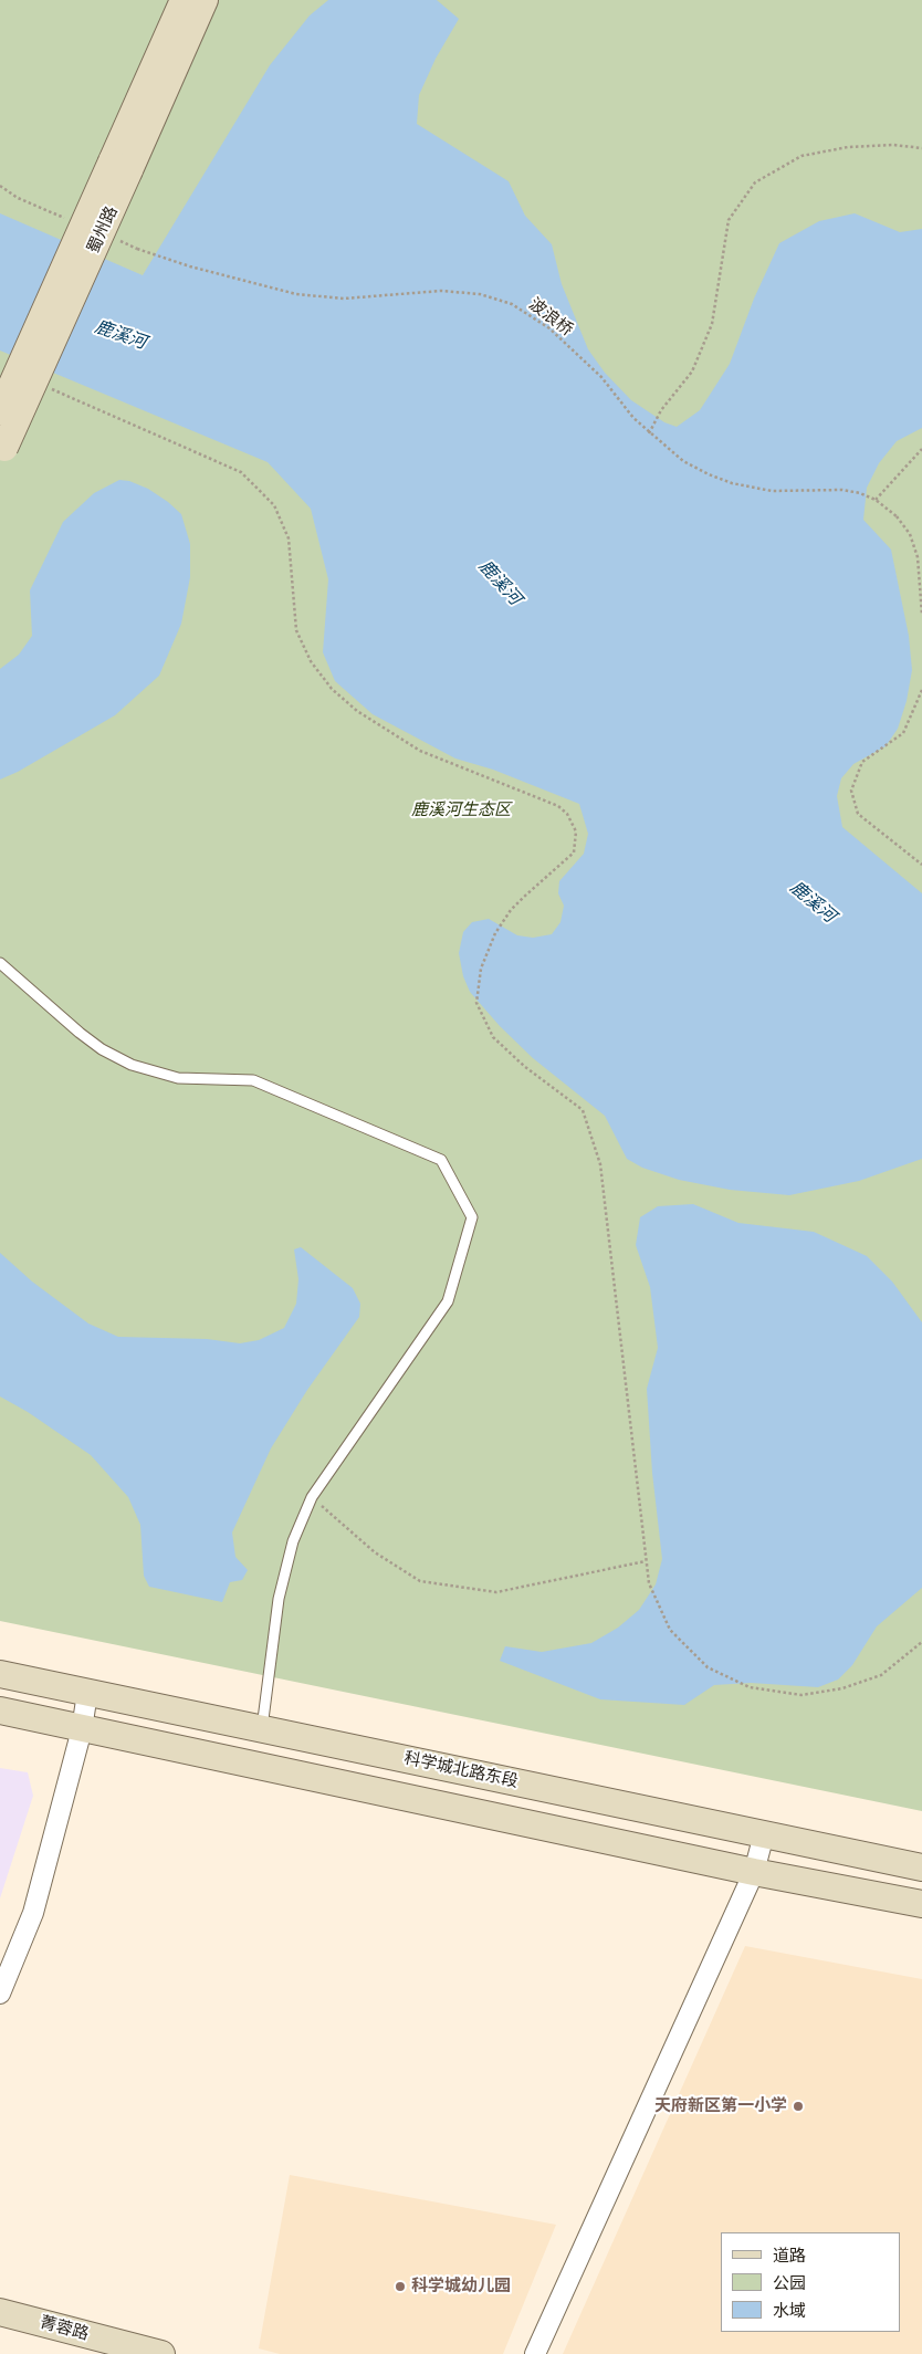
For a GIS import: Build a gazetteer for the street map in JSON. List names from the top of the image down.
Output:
{
  "streets": {
    "main road": ["蜀州路", "科学城北路东段", "菁蓉路"],
    "path": ["波浪桥"]
  },
  "water": ["鹿溪河"],
  "parks": ["鹿溪河生态区"],
  "places": ["天府新区第一小学", "科学城幼儿园"],
  "legend": ["道路", "公园", "水域"]
}
